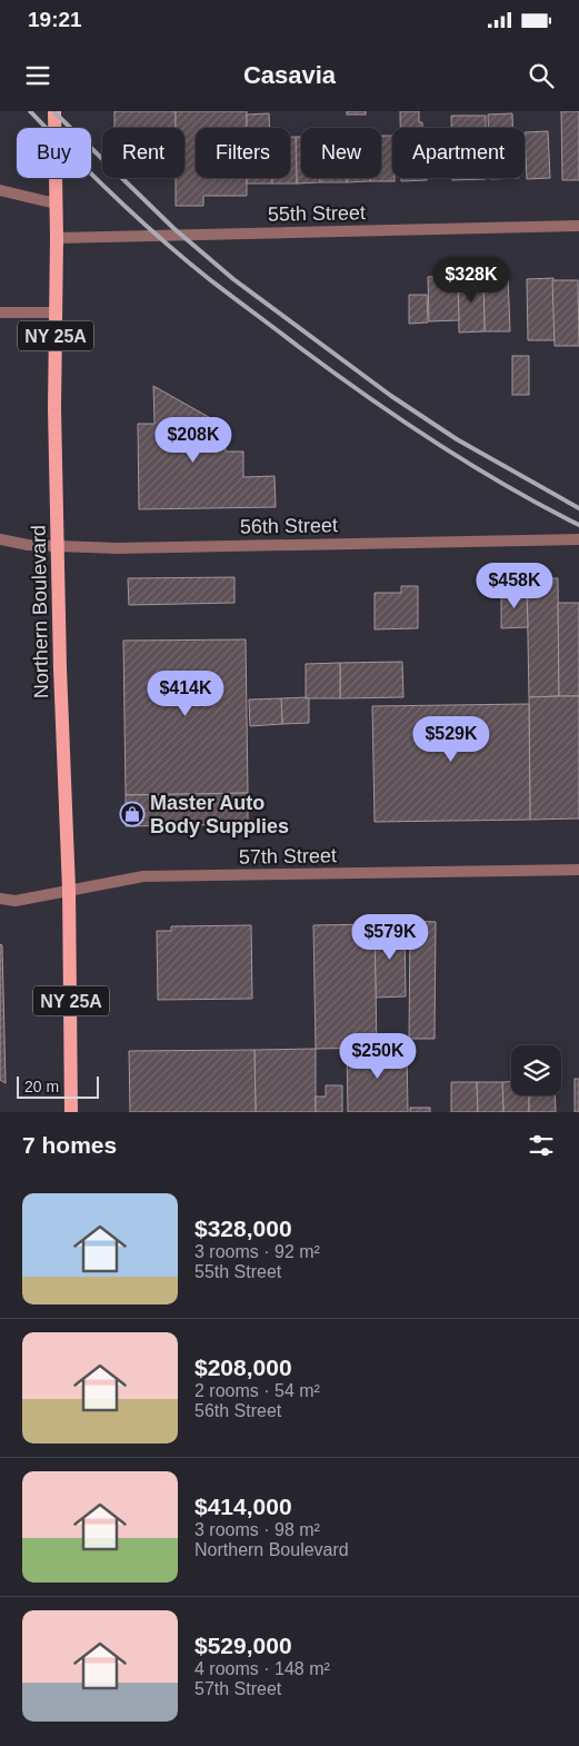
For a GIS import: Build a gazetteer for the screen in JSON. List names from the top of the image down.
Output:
{
  "streets": {
    "main road": ["NY 25A", "Northern Boulevard"],
    "street": ["55th Street", "56th Street", "57th Street"]
  },
  "crossings": [
    ["55th Street", "Northern Boulevard"],
    ["56th Street", "Northern Boulevard"],
    ["Northern Boulevard", "57th Street"]
  ],
  "places": {
    "shop": ["Master Auto Body Supplies"]
  },
  "scale_bar": "20 m",
  "page": {
    "status": "19:21",
    "header": "Casavia",
    "chip": [
      "Buy",
      "Rent",
      "Filters",
      "New",
      "Apartment"
    ],
    "price": [
      "$328K",
      "$208K",
      "$458K",
      "$414K",
      "$529K",
      "$579K",
      "$250K"
    ],
    "scale": "20 m",
    "heading": "7 homes",
    "list": [
      {
        "name": "$328,000",
        "note": "3 rooms · 92 m² · 55th Street"
      },
      {
        "name": "$208,000",
        "note": "2 rooms · 54 m² · 56th Street"
      },
      {
        "name": "$414,000",
        "note": "3 rooms · 98 m² · Northern Boulevard"
      },
      {
        "name": "$529,000",
        "note": "4 rooms · 148 m² · 57th Street"
      }
    ]
  }
}
